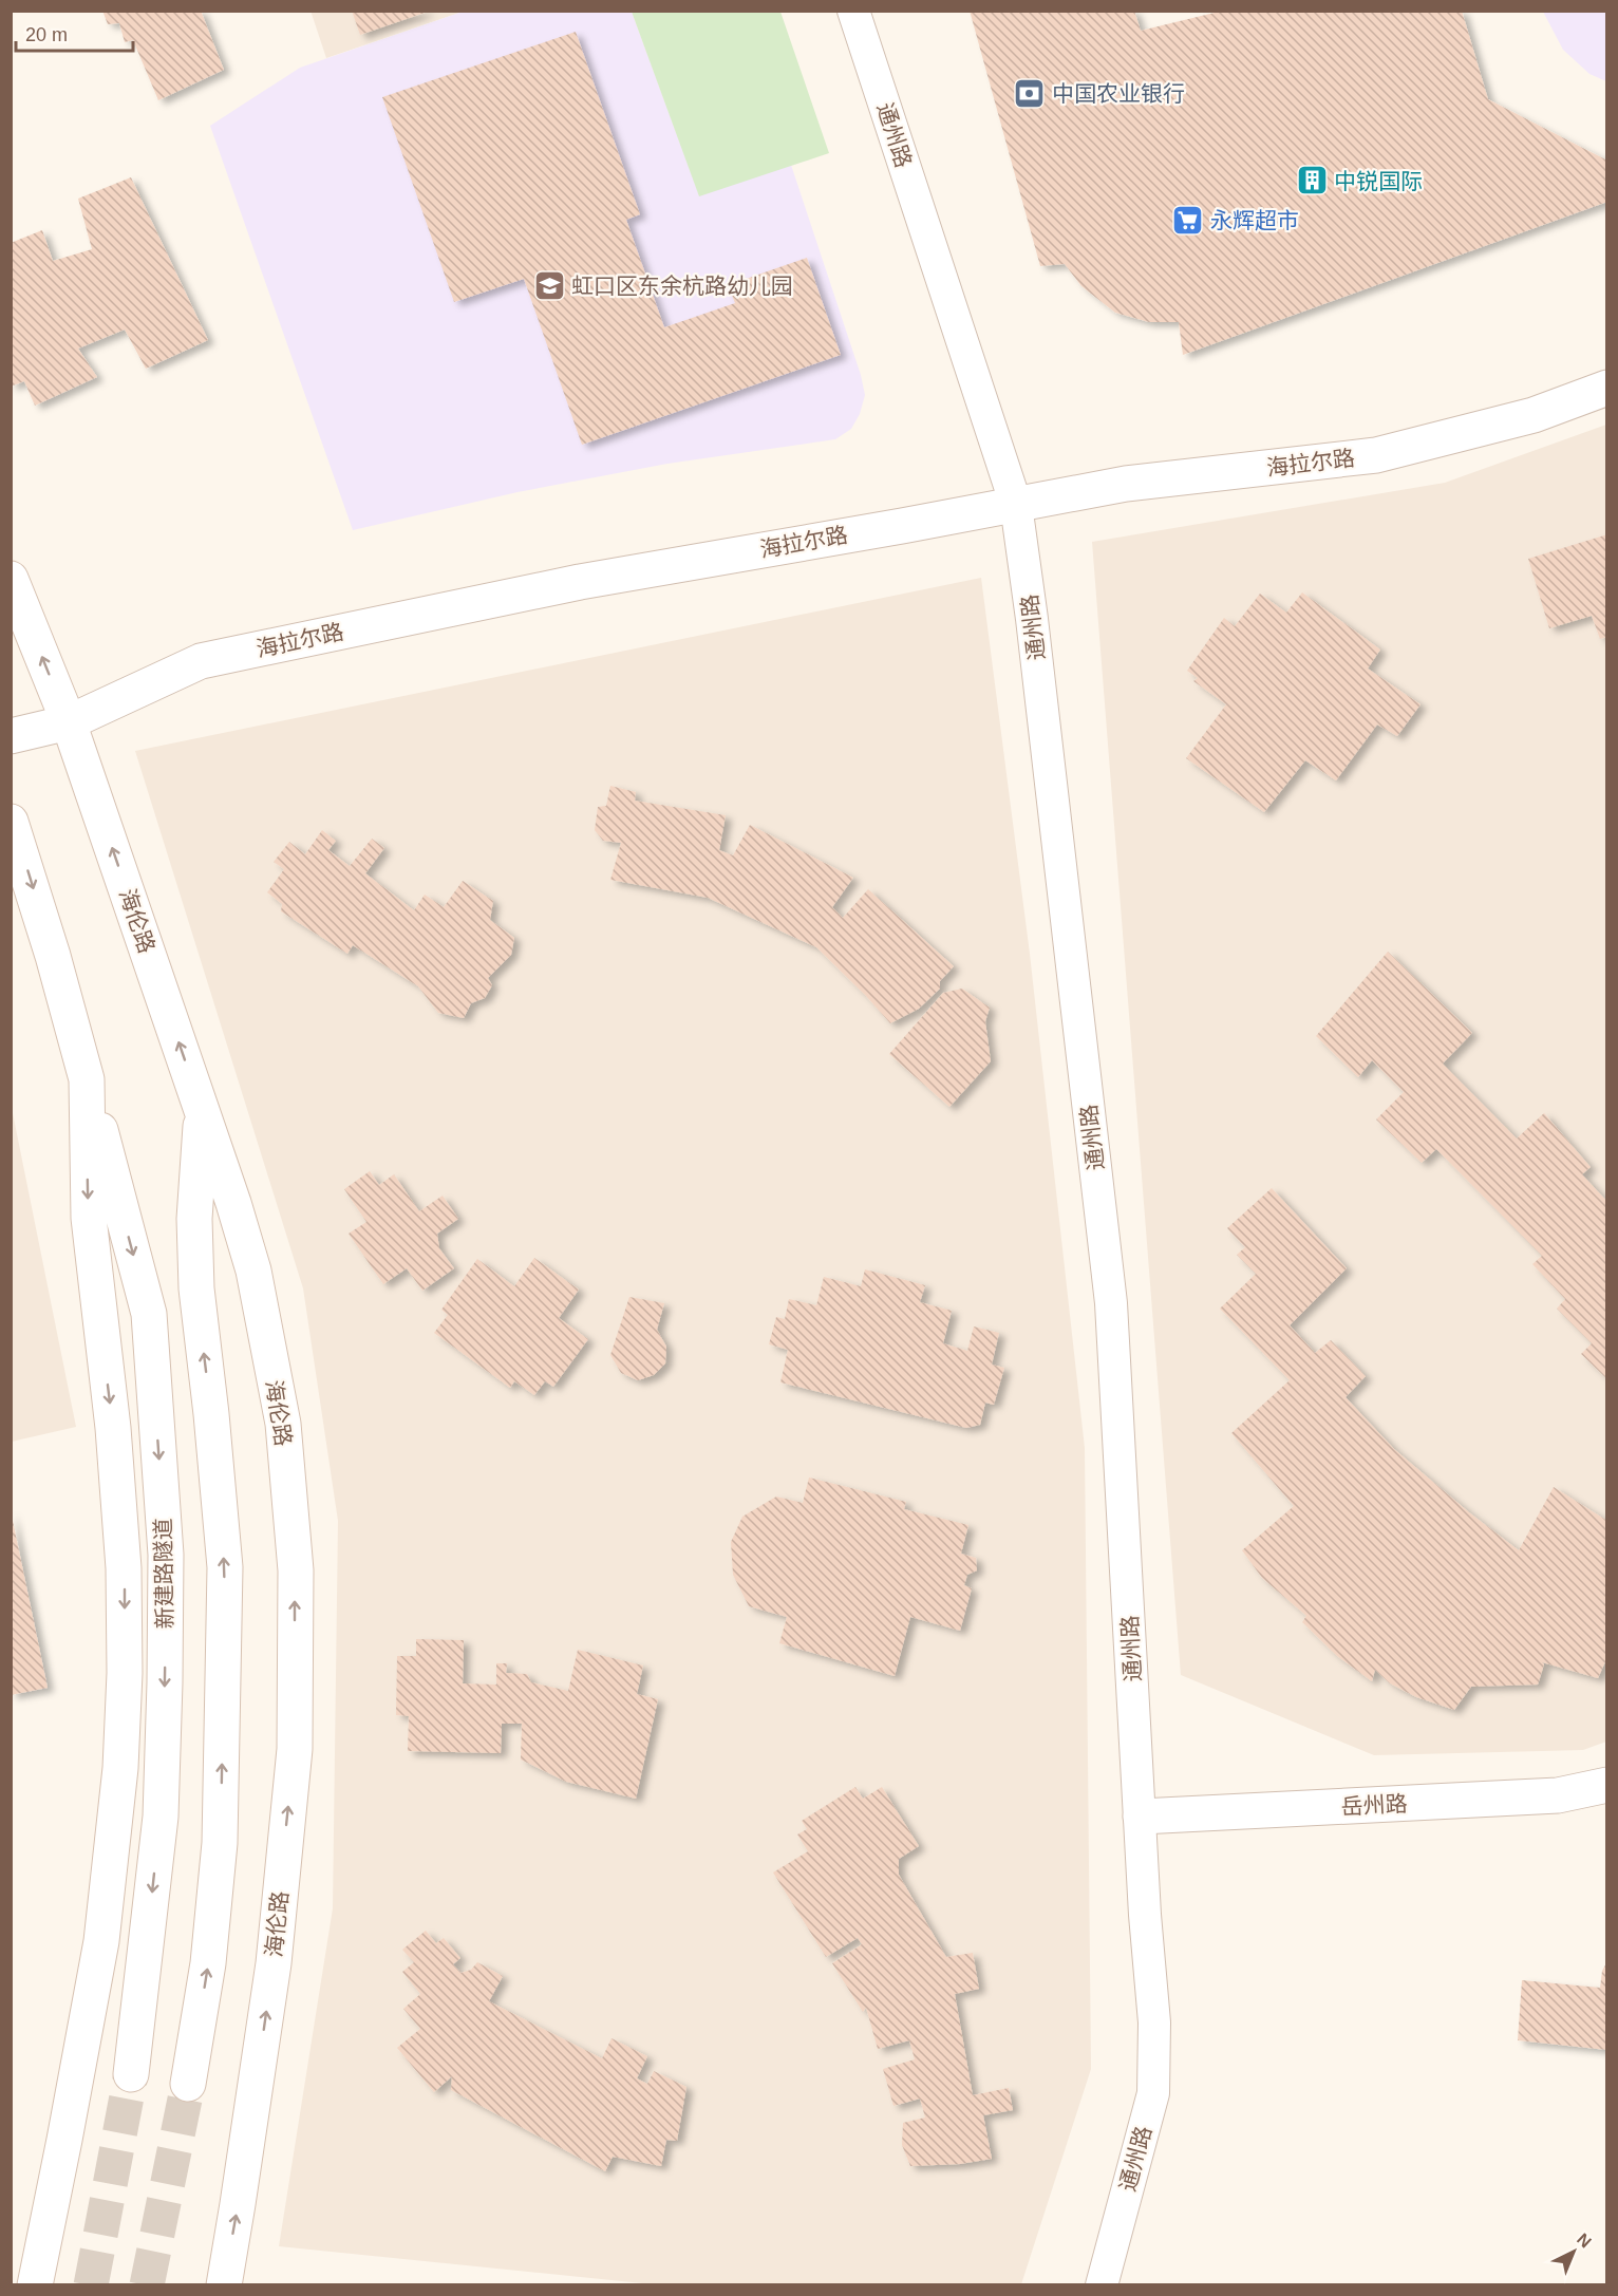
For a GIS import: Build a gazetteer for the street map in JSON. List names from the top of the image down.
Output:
{
  "streets": {
    "main road": [
      "海拉尔路",
      "海伦路",
      "新建路隧道",
      "岳州路"
    ],
    "street": ["通州路"]
  },
  "crossings": [
    ["通州路", "海拉尔路"],
    ["通州路", "岳州路"],
    ["海拉尔路", "海伦路"]
  ],
  "places": {
    "bank": ["中国农业银行"],
    "building": ["中锐国际"],
    "supermarket": ["永辉超市"],
    "school or university": ["虹口区东余杭路幼儿园"]
  },
  "scale_bar": "20 m",
  "north": "top right"
}
